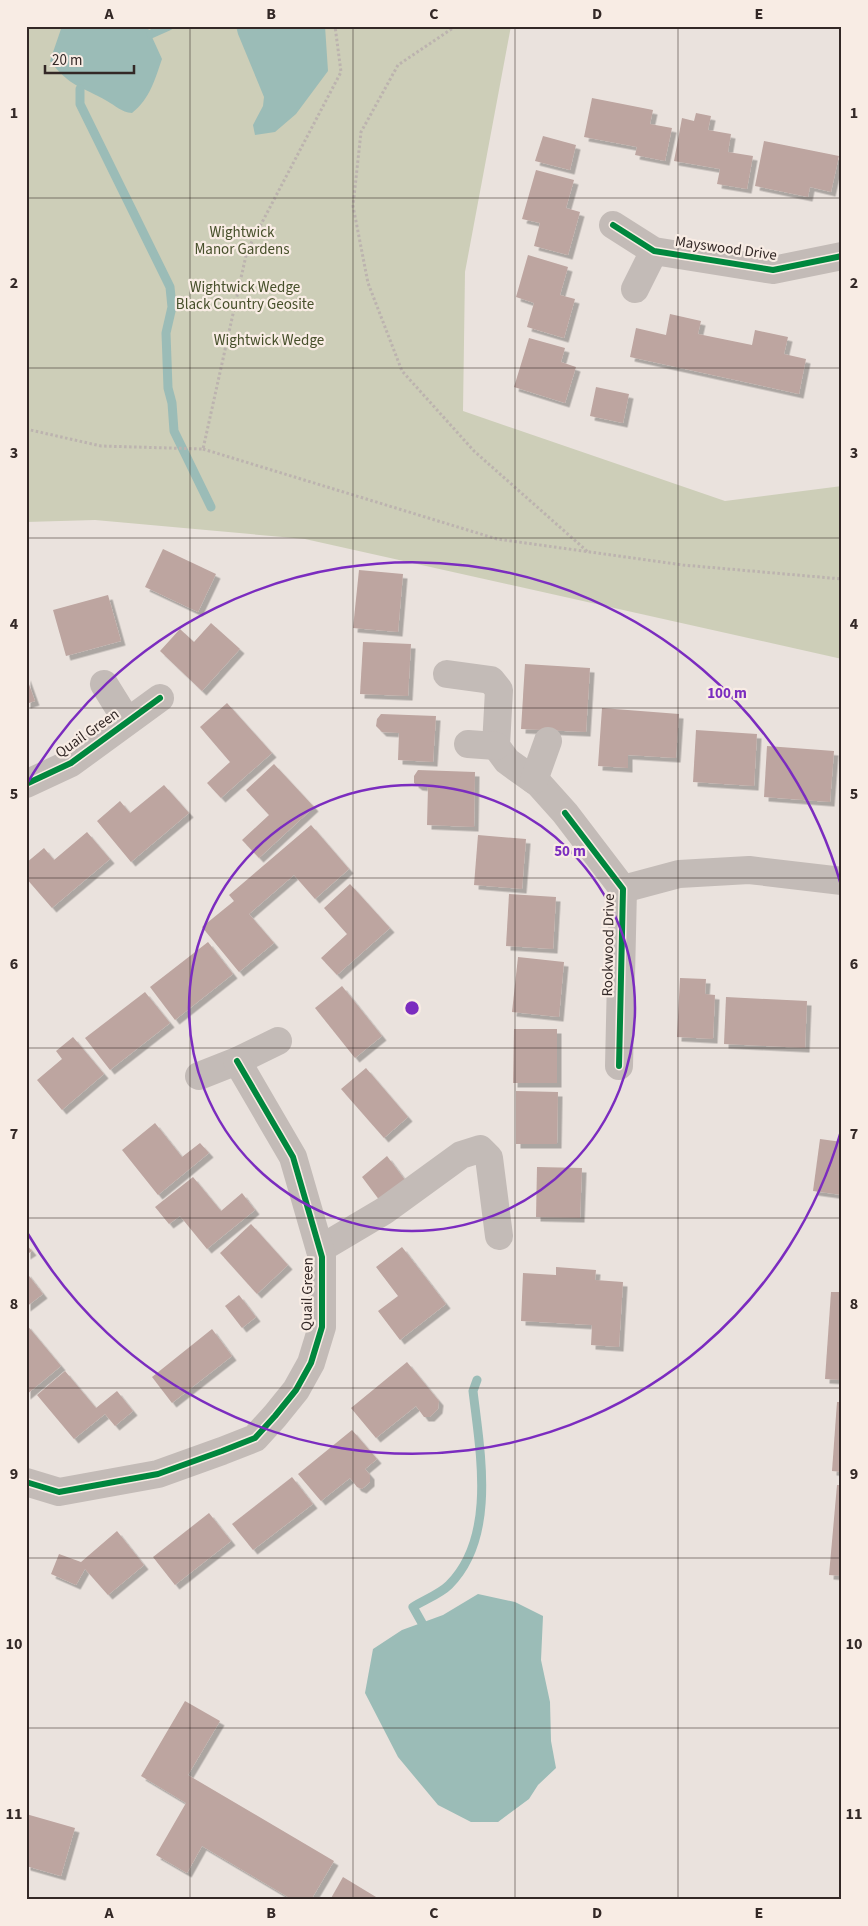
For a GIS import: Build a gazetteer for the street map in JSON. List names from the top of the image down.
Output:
{
  "streets": {
    "street": ["Mayswood Drive", "Quail Green", "Rookwood Drive"]
  },
  "parks": ["Wightwick Manor Gardens", "Wightwick Wedge Black Country Geosite", "Wightwick Wedge"],
  "scale_bar": "20 m",
  "grid": {
    "columns": [
      "A",
      "B",
      "C",
      "D",
      "E"
    ],
    "rows": [
      "1",
      "2",
      "3",
      "4",
      "5",
      "6",
      "7",
      "8",
      "9",
      "10",
      "11"
    ]
  },
  "rings": ["100 m", "50 m"]
}
